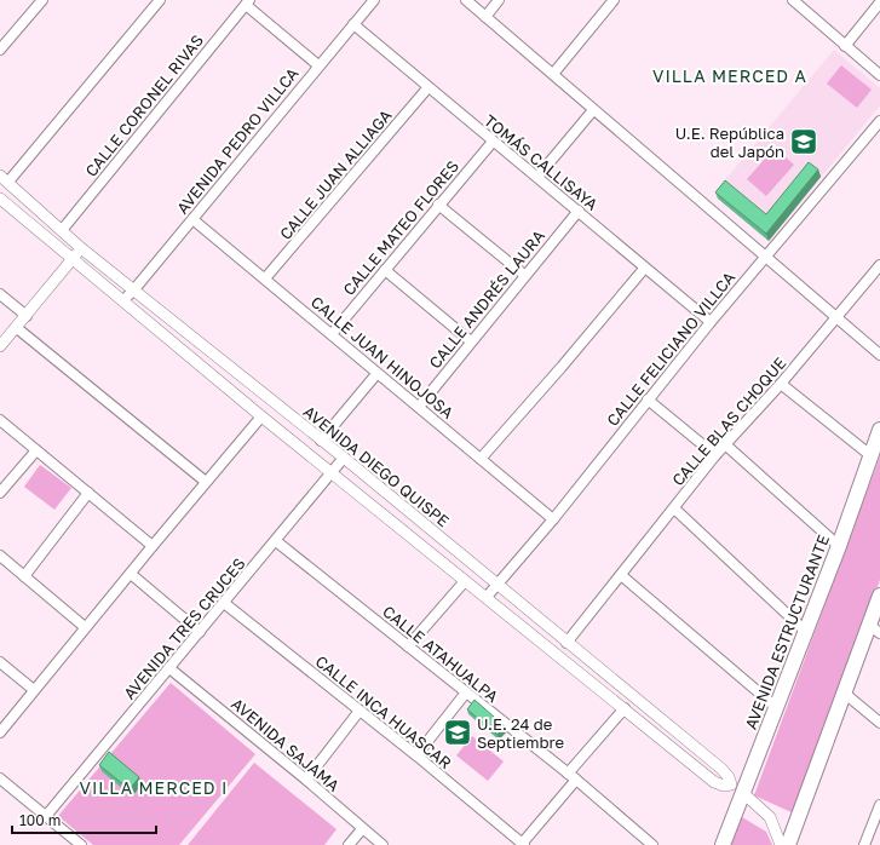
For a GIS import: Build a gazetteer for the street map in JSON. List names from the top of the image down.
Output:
{
  "streets": {
    "main road": ["AVENIDA ESTRUCTURANTE"],
    "street": [
      "CALLE CORONEL RIVAS",
      "AVENIDA PEDRO VILLCA",
      "TOMÁS CALLISAYA",
      "CALLE JUAN ALLIAGA",
      "CALLE MATEO FLORES",
      "CALLE ANDRÉS LAURA",
      "CALLE FELICIANO VILLCA",
      "CALLE JUAN HINOJOSA",
      "CALLE BLAS CHOQUE",
      "AVENIDA DIEGO QUISPE",
      "AVENIDA TRES CRUCES",
      "CALLE ATAHUALPA",
      "CALLE INCA HUASCAR",
      "AVENIDA SAJAMA"
    ]
  },
  "crossings": [
    ["CALLE CORONEL RIVAS", "AVENIDA DIEGO QUISPE"],
    ["AVENIDA PEDRO VILLCA", "TOMÁS CALLISAYA"],
    ["AVENIDA PEDRO VILLCA", "CALLE JUAN HINOJOSA"],
    ["AVENIDA PEDRO VILLCA", "AVENIDA DIEGO QUISPE"],
    ["TOMÁS CALLISAYA", "CALLE JUAN ALLIAGA"],
    ["TOMÁS CALLISAYA", "CALLE MATEO FLORES"],
    ["TOMÁS CALLISAYA", "CALLE ANDRÉS LAURA"],
    ["TOMÁS CALLISAYA", "CALLE FELICIANO VILLCA"],
    ["CALLE JUAN ALLIAGA", "CALLE JUAN HINOJOSA"],
    ["CALLE MATEO FLORES", "CALLE JUAN HINOJOSA"],
    ["CALLE ANDRÉS LAURA", "CALLE JUAN HINOJOSA"],
    ["CALLE FELICIANO VILLCA", "CALLE JUAN HINOJOSA"],
    ["CALLE FELICIANO VILLCA", "AVENIDA DIEGO QUISPE"],
    ["CALLE BLAS CHOQUE", "AVENIDA DIEGO QUISPE"],
    ["AVENIDA DIEGO QUISPE", "AVENIDA TRES CRUCES"],
    ["AVENIDA DIEGO QUISPE", "AVENIDA ESTRUCTURANTE"],
    ["AVENIDA TRES CRUCES", "CALLE ATAHUALPA"],
    ["AVENIDA TRES CRUCES", "CALLE INCA HUASCAR"],
    ["AVENIDA TRES CRUCES", "AVENIDA SAJAMA"]
  ],
  "districts": ["VILLA MERCED A", "VILLA MERCED I"],
  "places": {
    "school or university": ["U.E. República del Japón", "U.E. 24 de Septiembre"]
  },
  "scale_bar": "100 m"
}
